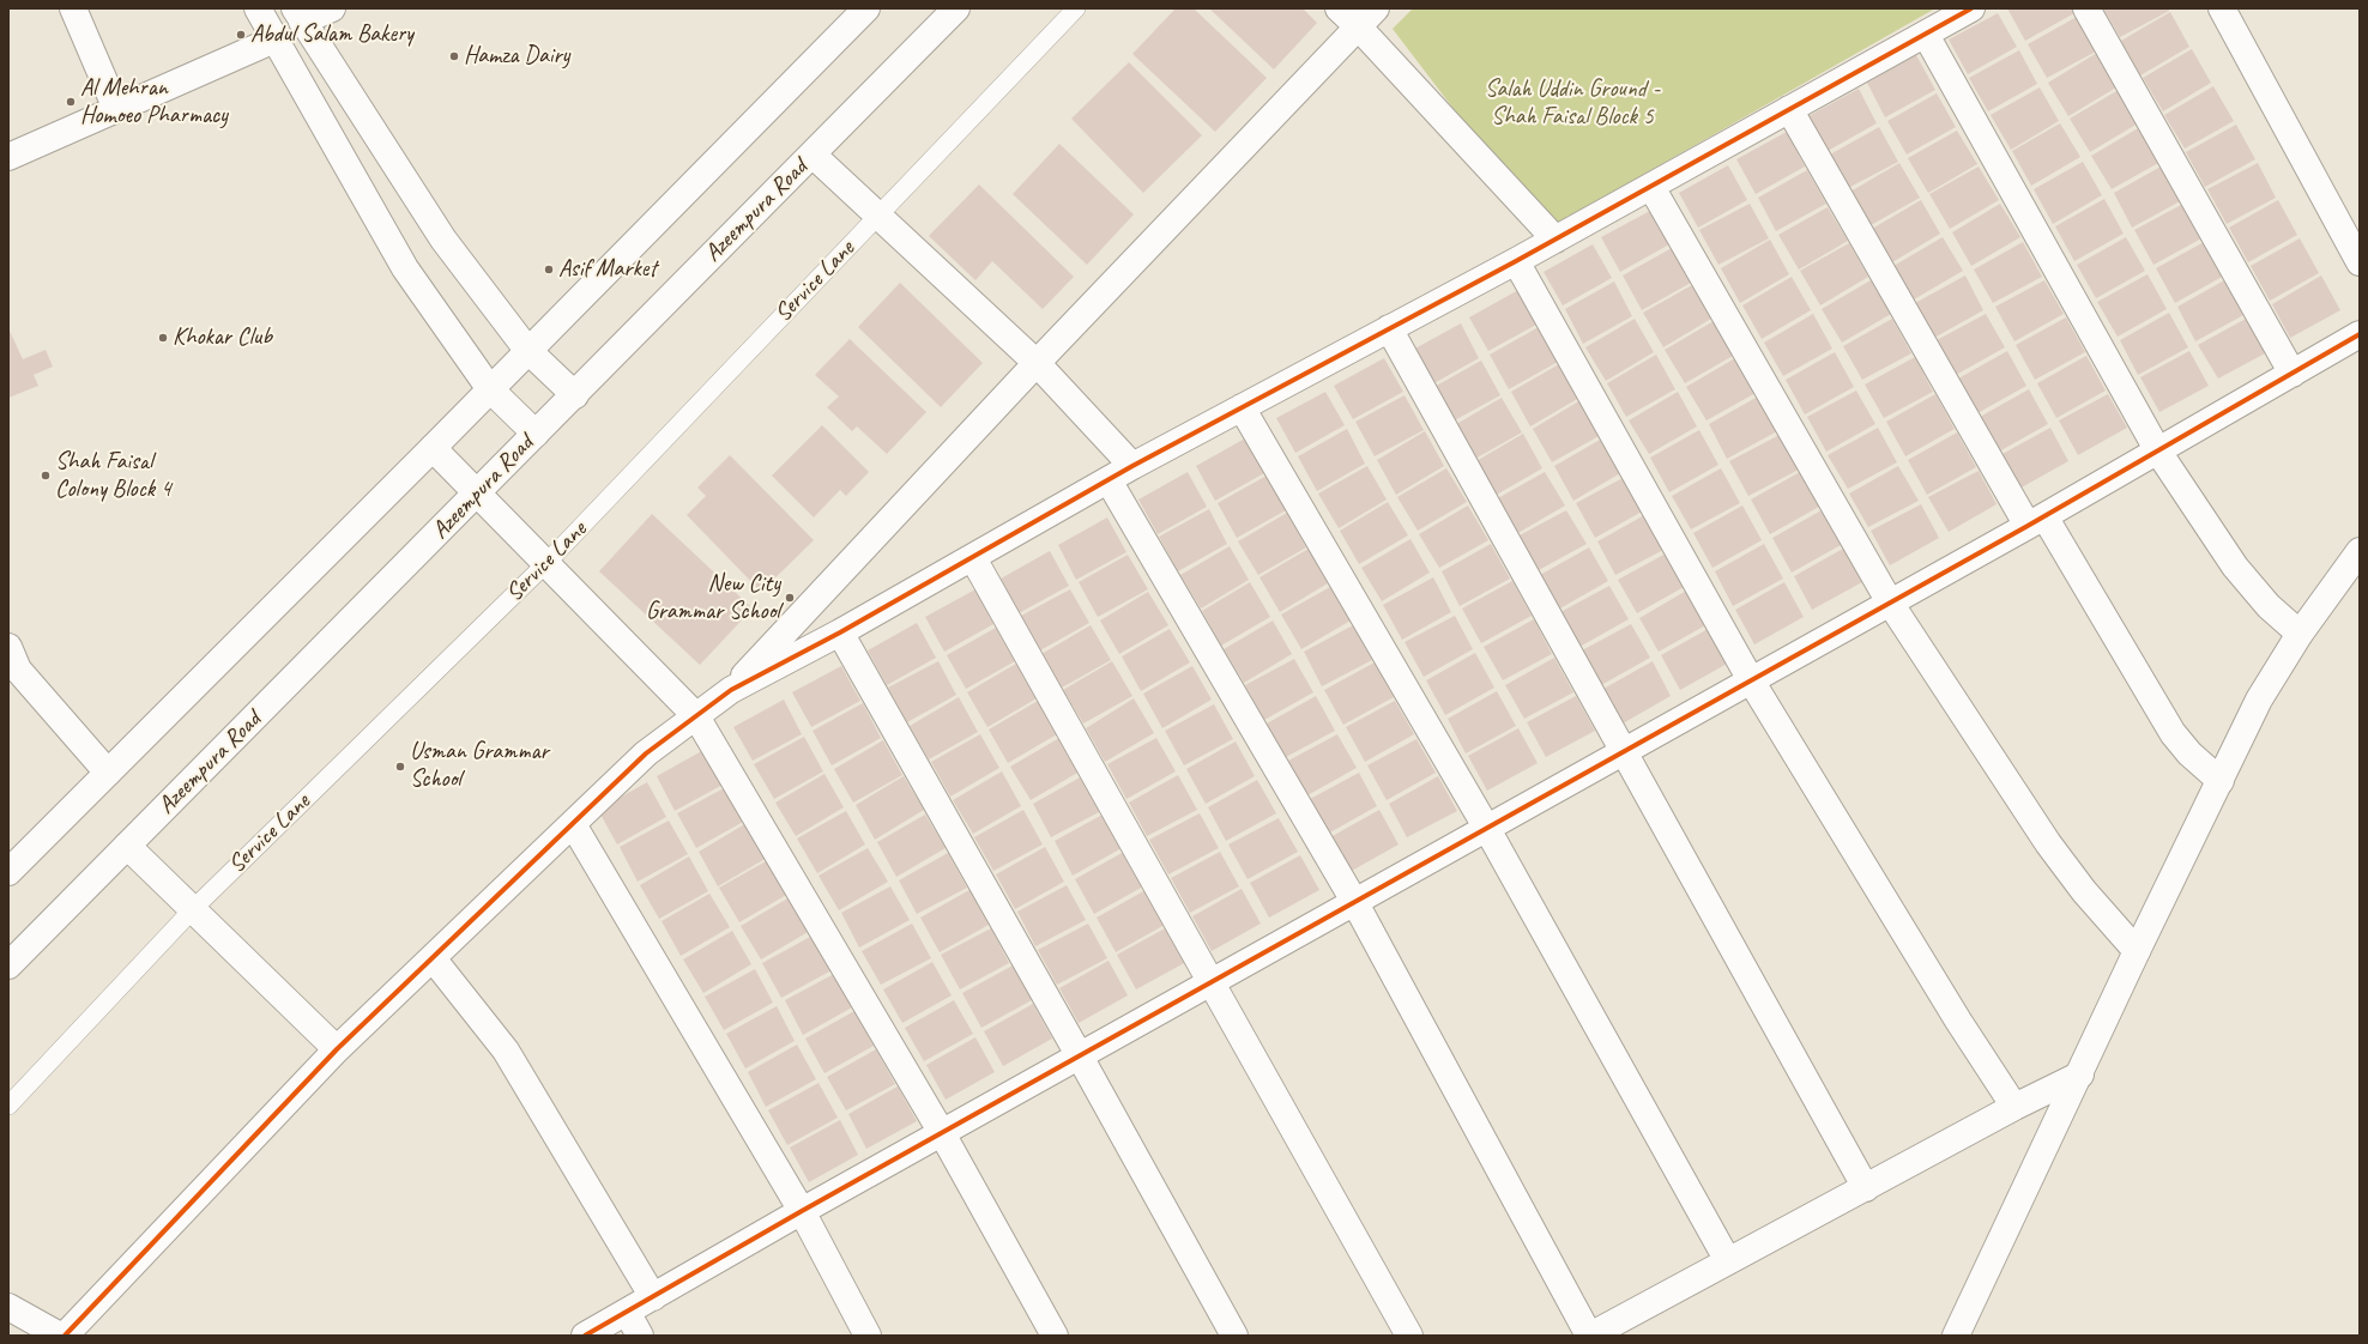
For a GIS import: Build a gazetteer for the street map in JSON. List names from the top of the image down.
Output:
{
  "streets": {
    "street": ["Azeempura Road"],
    "lane": ["Service Lane"]
  },
  "parks": ["Salah Uddin Ground - Shah Faisal Block 5"],
  "places": [
    "Abdul Salam Bakery",
    "Hamza Dairy",
    "Al Mehran Homoeo Pharmacy",
    "Asif Market",
    "Khokar Club",
    "Shah Faisal Colony Block 4",
    "New City Grammar School",
    "Usman Grammar School"
  ]
}
